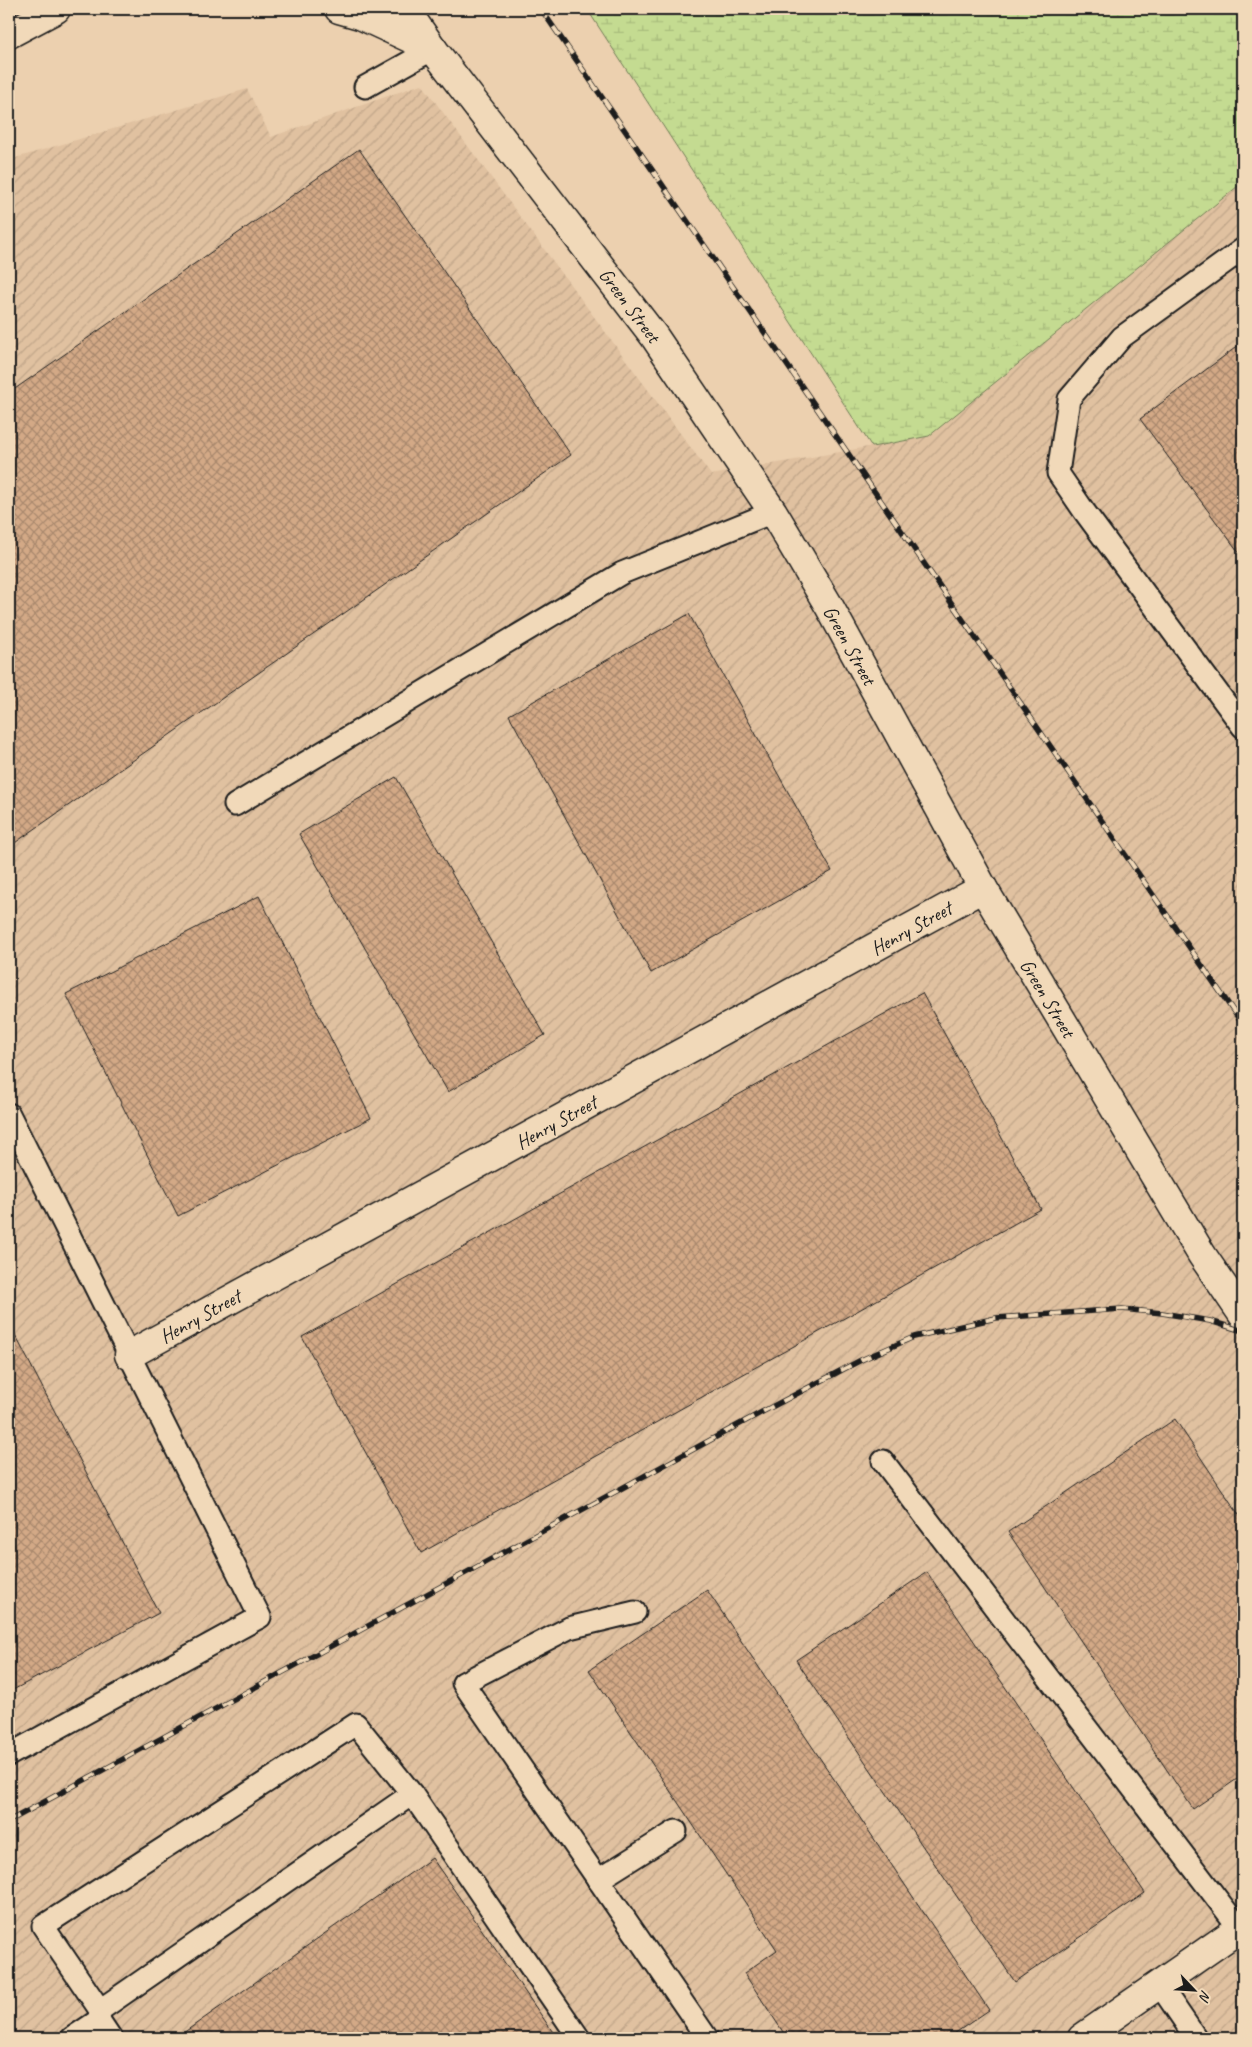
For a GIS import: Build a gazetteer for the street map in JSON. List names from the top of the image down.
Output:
{
  "streets": {
    "main road": ["Green Street", "Henry Street"]
  },
  "crossings": [
    ["Green Street", "Henry Street"]
  ],
  "north": "bottom right"
}
